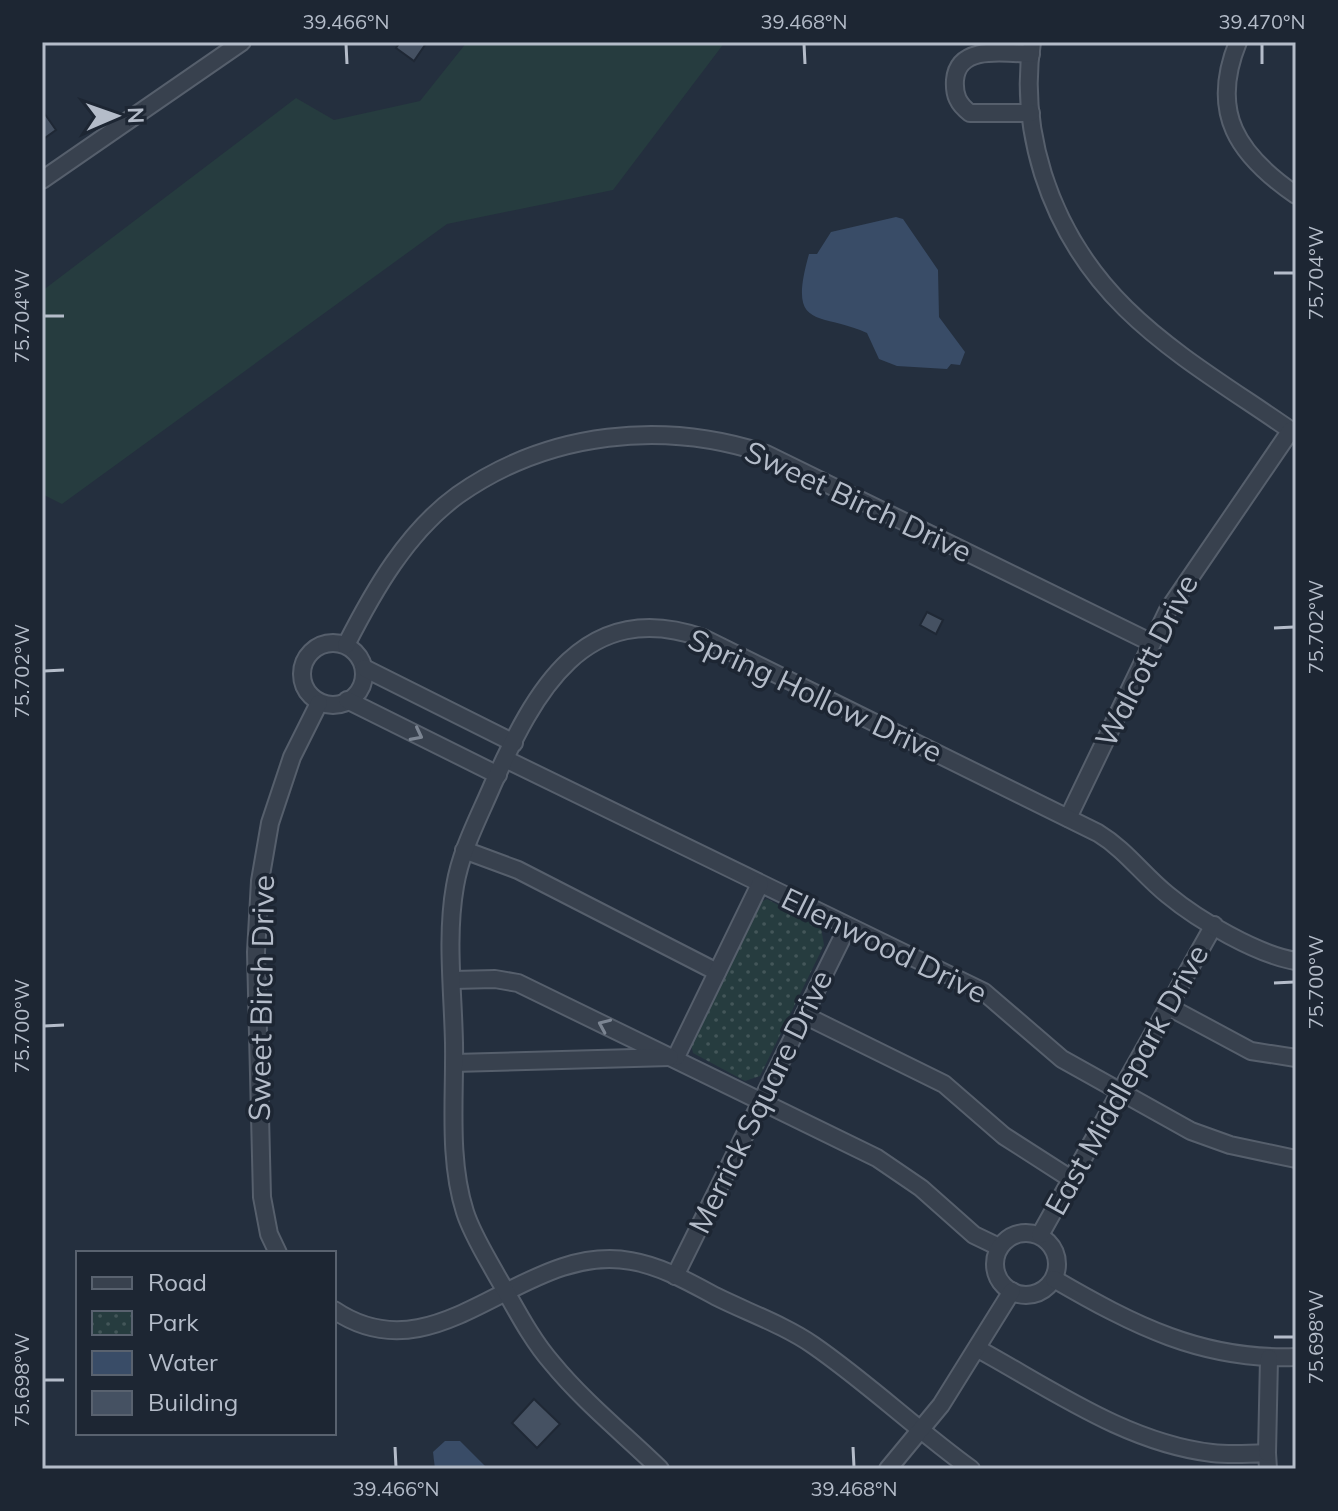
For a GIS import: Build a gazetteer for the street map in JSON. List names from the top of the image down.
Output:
{
  "streets": {
    "street": [
      "Sweet Birch Drive",
      "Walcott Drive",
      "Spring Hollow Drive",
      "Ellenwood Drive",
      "East Middlepark Drive",
      "Merrick Square Drive"
    ]
  },
  "crossings": [
    ["Sweet Birch Drive", "Walcott Drive"],
    ["Walcott Drive", "Spring Hollow Drive"],
    ["Spring Hollow Drive", "Ellenwood Drive"],
    ["Spring Hollow Drive", "East Middlepark Drive"],
    ["Ellenwood Drive", "East Middlepark Drive"],
    ["Ellenwood Drive", "Merrick Square Drive"]
  ],
  "legend": [
    "Road",
    "Park",
    "Water",
    "Building"
  ],
  "north": "right",
  "coordinates": [
    "39.466°N",
    "39.468°N",
    "39.470°N",
    "75.704°W",
    "75.702°W",
    "75.700°W",
    "75.698°W"
  ]
}
